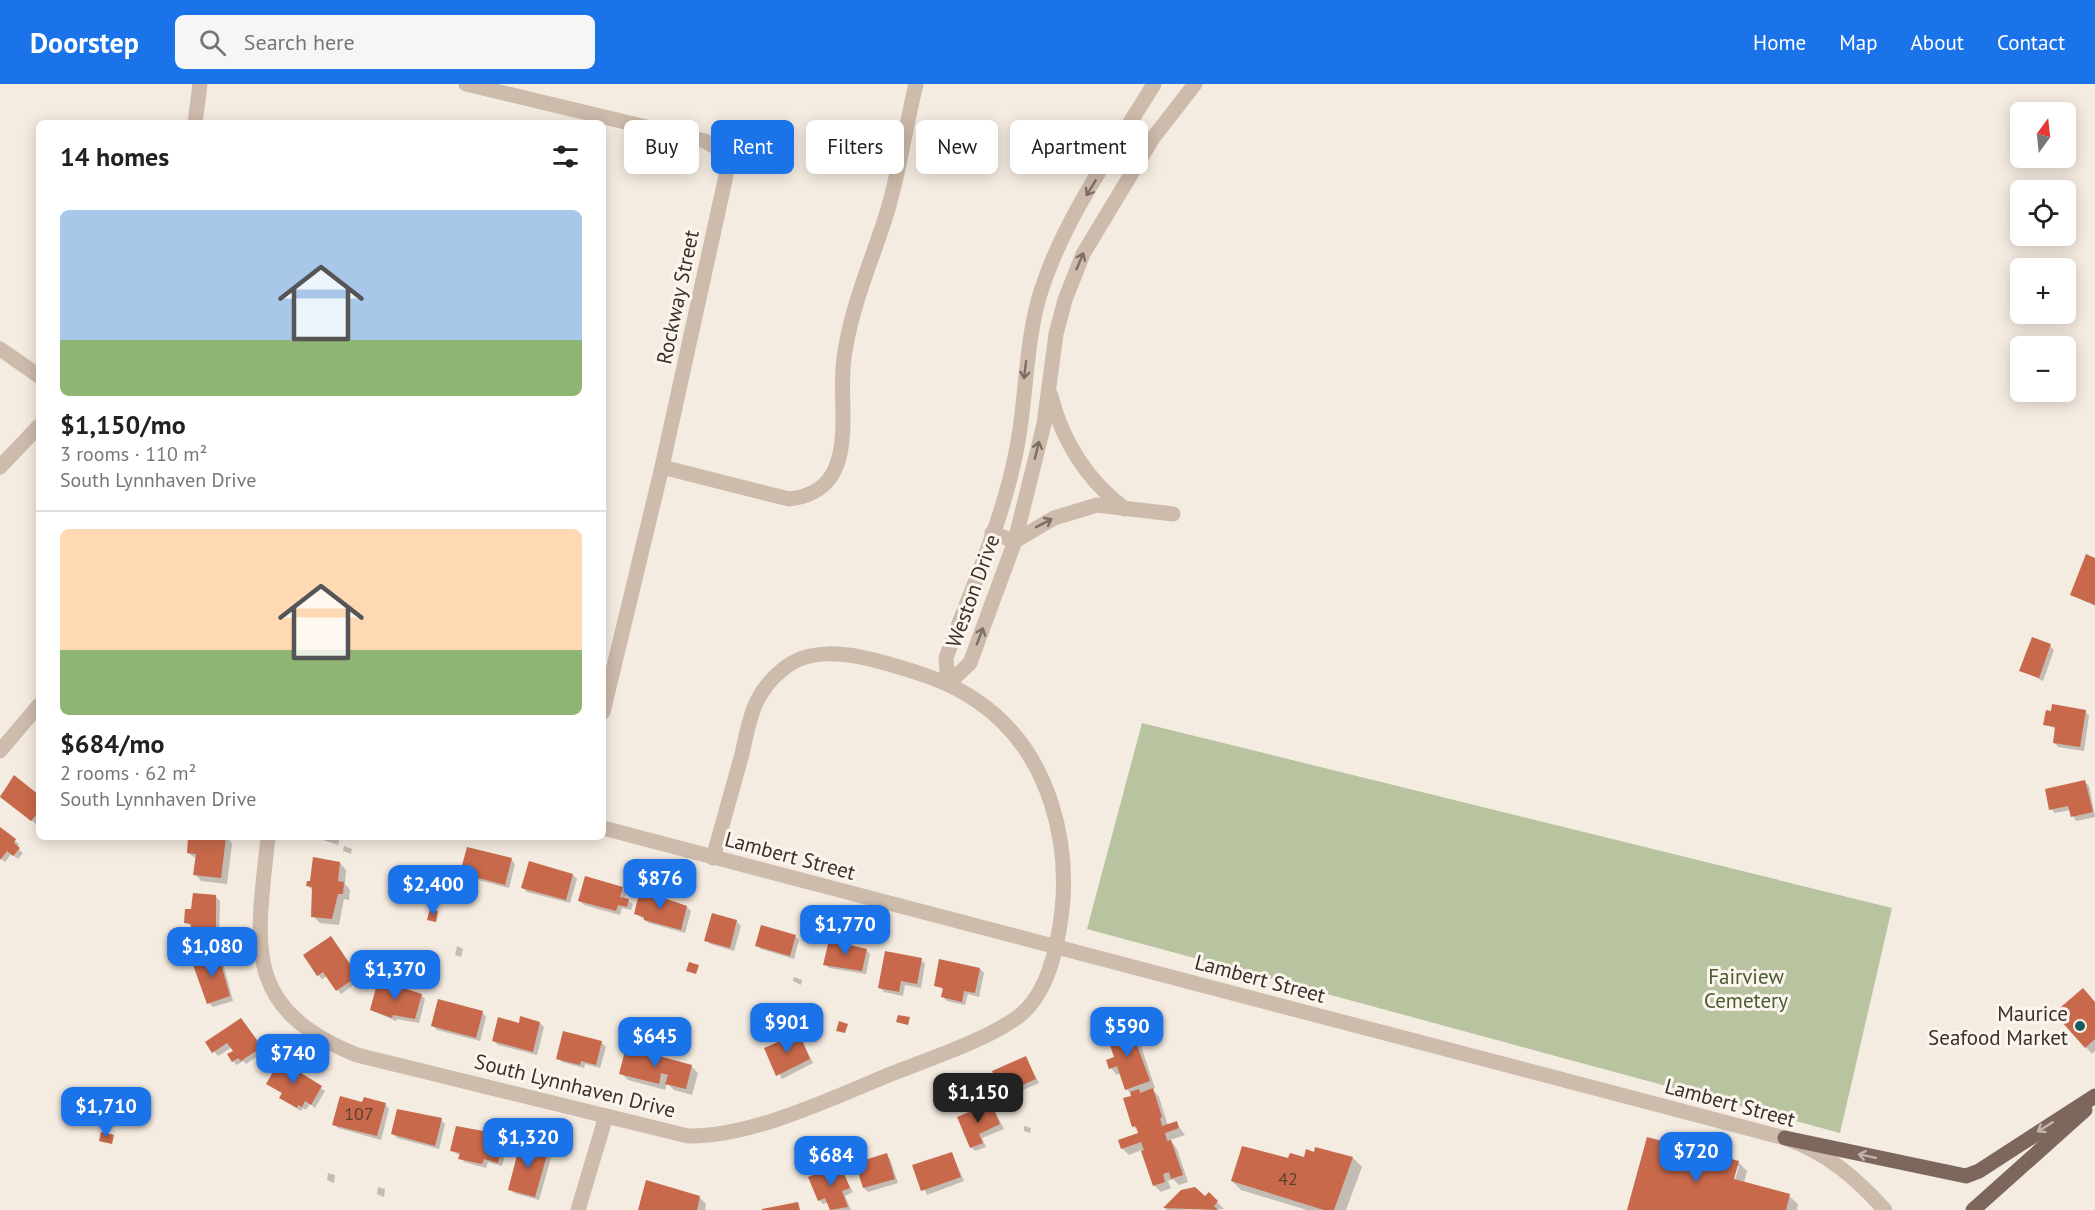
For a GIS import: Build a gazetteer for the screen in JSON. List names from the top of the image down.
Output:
{
  "streets": {
    "street": [
      "Rockway Street",
      "Weston Drive",
      "Lambert Street",
      "South Lynnhaven Drive"
    ]
  },
  "crossings": [
    ["Weston Drive", "South Lynnhaven Drive"],
    ["Lambert Street", "South Lynnhaven Drive"]
  ],
  "parks": ["Fairview Cemetery"],
  "places": ["Maurice Seafood Market"],
  "house_numbers": ["107", "42"],
  "north": "top",
  "page": {
    "header": "Doorstep",
    "search": "Search here",
    "nav": [
      "Home",
      "Map",
      "About",
      "Contact"
    ],
    "map_buttons": ["+", "−"],
    "chip": [
      "Buy",
      "Rent",
      "Filters",
      "New",
      "Apartment"
    ],
    "heading": "14 homes",
    "list": [
      {
        "name": "$1,150/mo",
        "note": "3 rooms · 110 m² · South Lynnhaven Drive"
      },
      {
        "name": "$684/mo",
        "note": "2 rooms · 62 m² · South Lynnhaven Drive"
      }
    ],
    "price": [
      "$876",
      "$2,400",
      "$1,770",
      "$1,080",
      "$1,370",
      "$901",
      "$590",
      "$645",
      "$740",
      "$1,150",
      "$1,710",
      "$1,320",
      "$720",
      "$684"
    ]
  }
}
